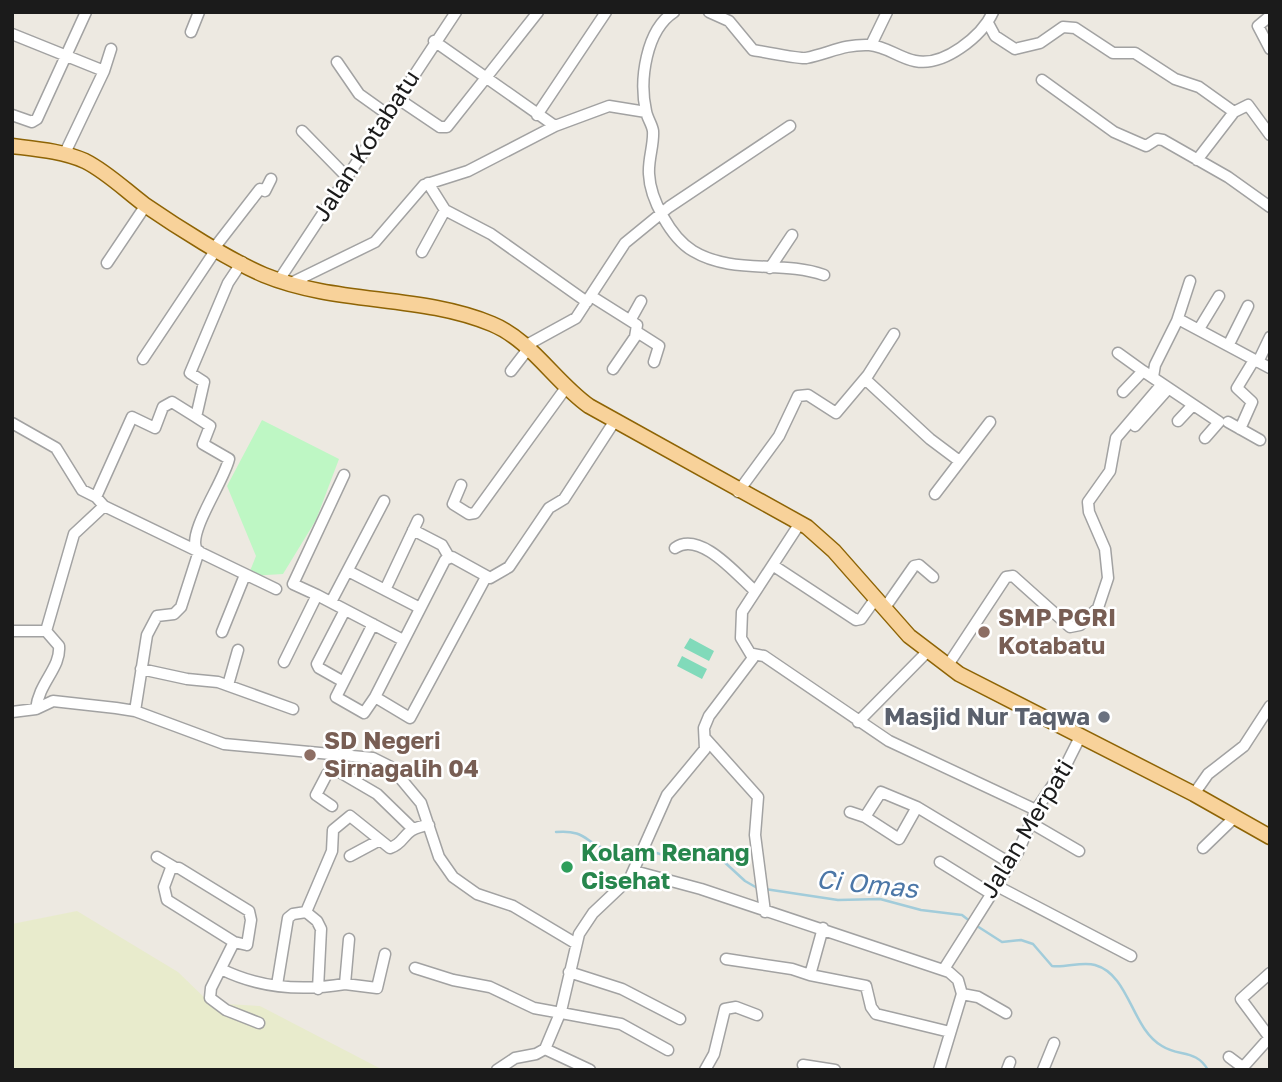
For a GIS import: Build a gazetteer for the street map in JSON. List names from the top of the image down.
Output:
{
  "streets": {
    "street": ["Jalan Kotabatu", "Jalan Merpati"]
  },
  "water": ["Ci Omas"],
  "places": [
    "SMP PGRI Kotabatu",
    "Masjid Nur Taqwa",
    "SD Negeri Sirnagalih 04",
    "Kolam Renang Cisehat"
  ]
}
